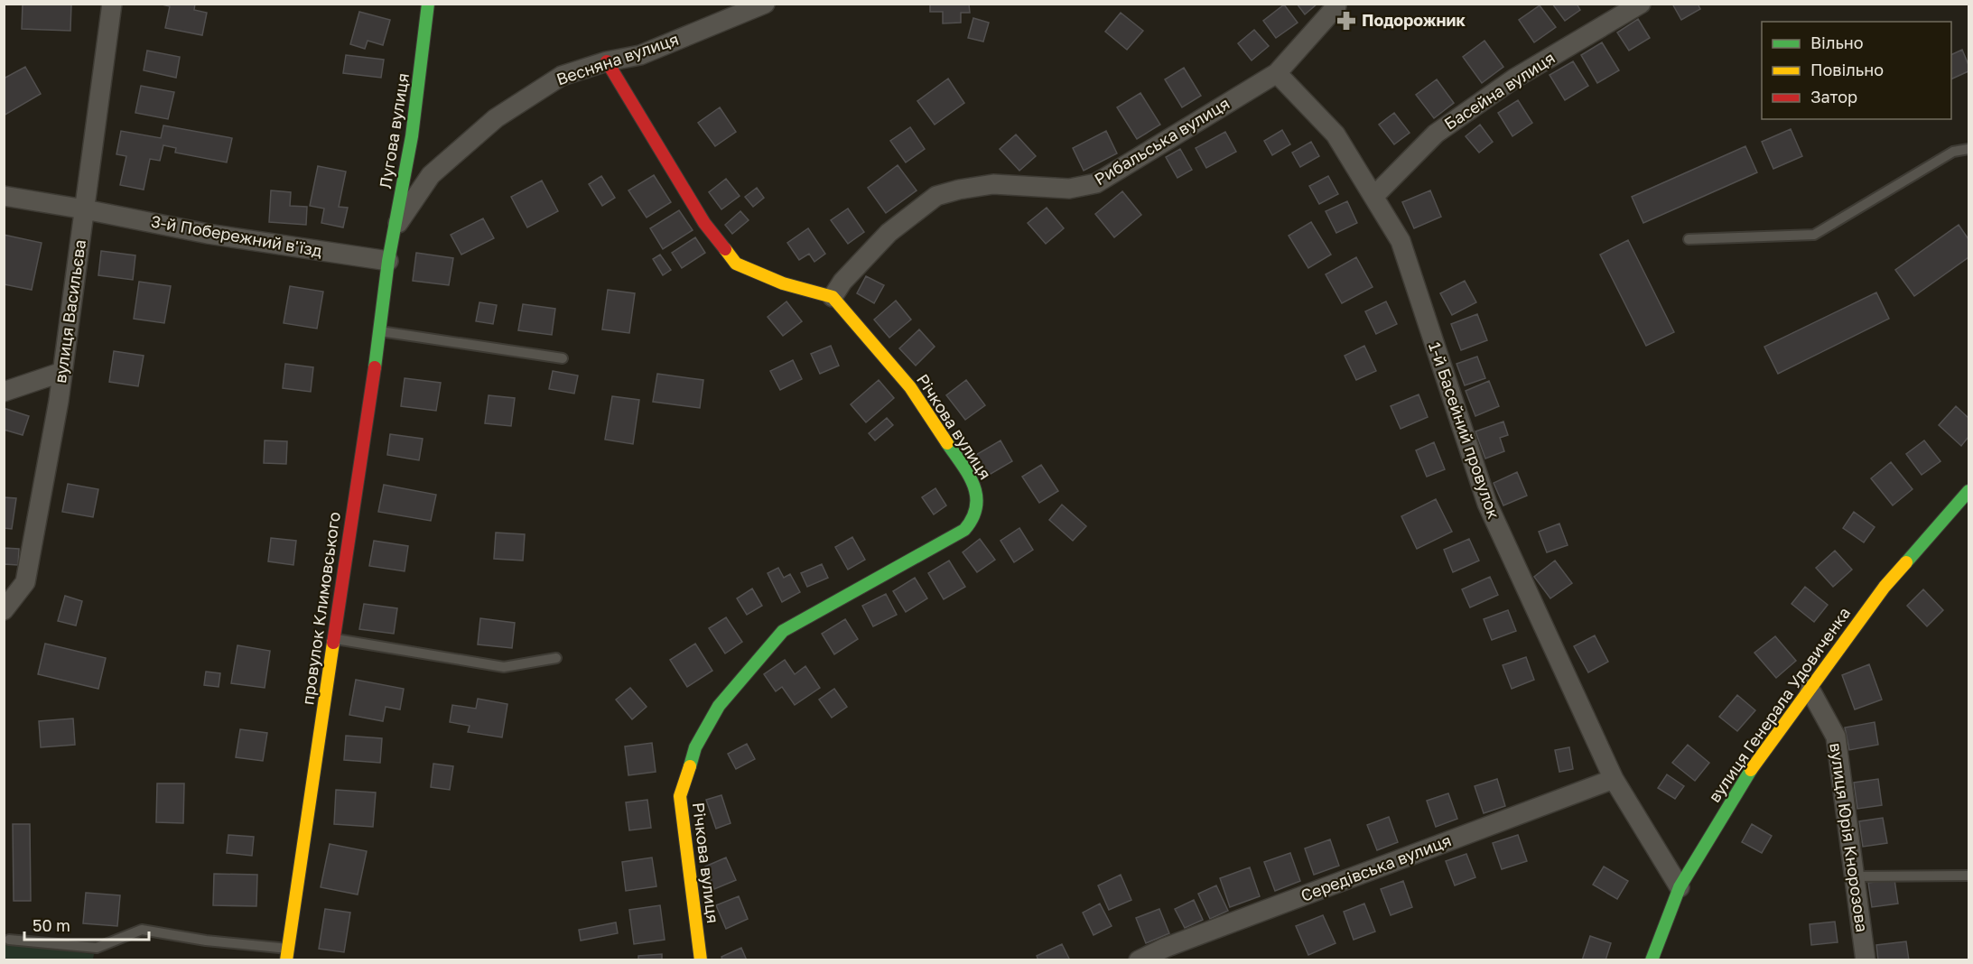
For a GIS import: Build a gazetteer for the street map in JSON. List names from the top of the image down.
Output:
{
  "streets": {
    "street": [
      "Весняна вулиця",
      "Басейна вулиця",
      "Лугова вулиця",
      "Рибальська вулиця",
      "3-й Побережний в'їзд",
      "вулиця Васильєва",
      "Річкова вулиця",
      "1-й Басейний провулок",
      "провулок Климовського",
      "вулиця Генерала Удовиченка",
      "вулиця Юрія Кнорозова",
      "Середівська вулиця"
    ]
  },
  "crossings": [
    ["Весняна вулиця", "Лугова вулиця"],
    ["Басейна вулиця", "1-й Басейний провулок"],
    ["Лугова вулиця", "3-й Побережний в'їзд"],
    ["Лугова вулиця", "провулок Климовського"],
    ["Рибальська вулиця", "Річкова вулиця"],
    ["Рибальська вулиця", "1-й Басейний провулок"],
    ["3-й Побережний в'їзд", "вулиця Васильєва"],
    ["3-й Побережний в'їзд", "провулок Климовського"],
    ["1-й Басейний провулок", "вулиця Генерала Удовиченка"],
    ["1-й Басейний провулок", "Середівська вулиця"],
    ["вулиця Генерала Удовиченка", "вулиця Юрія Кнорозова"]
  ],
  "places": {
    "pharmacy": ["Подорожник"]
  },
  "legend": ["Вільно", "Повільно", "Затор"],
  "scale_bar": "50 m"
}
